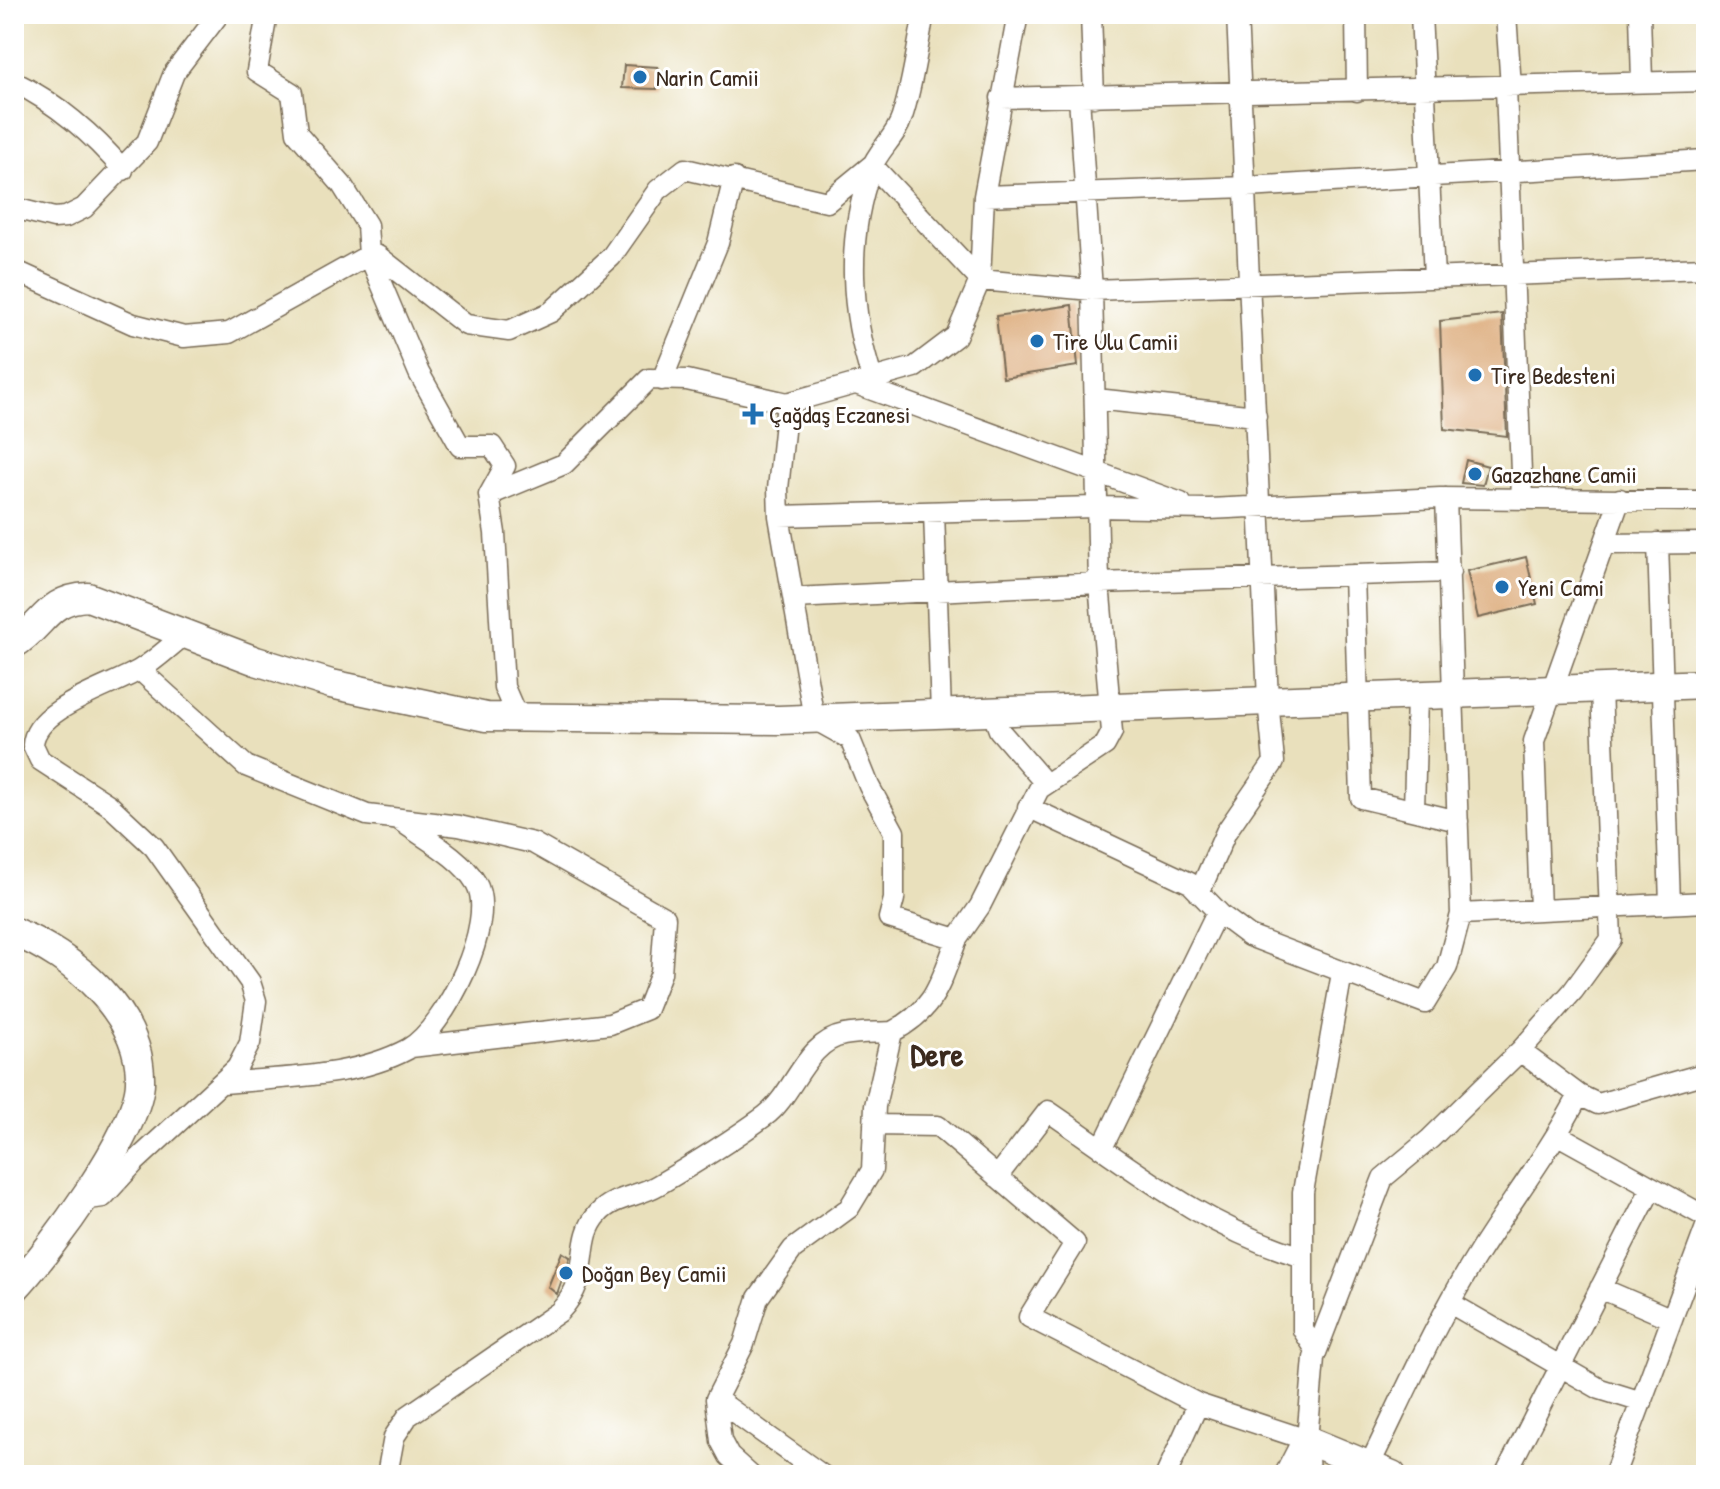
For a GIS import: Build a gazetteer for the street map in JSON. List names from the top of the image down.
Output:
{
  "districts": ["Dere"],
  "places": {
    "other": [
      "Narin Camii",
      "Tire Ulu Camii",
      "Tire Bedesteni",
      "Gazazhane Camii",
      "Yeni Cami",
      "Doğan Bey Camii"
    ],
    "health": ["Çağdaş Eczanesi"]
  }
}
